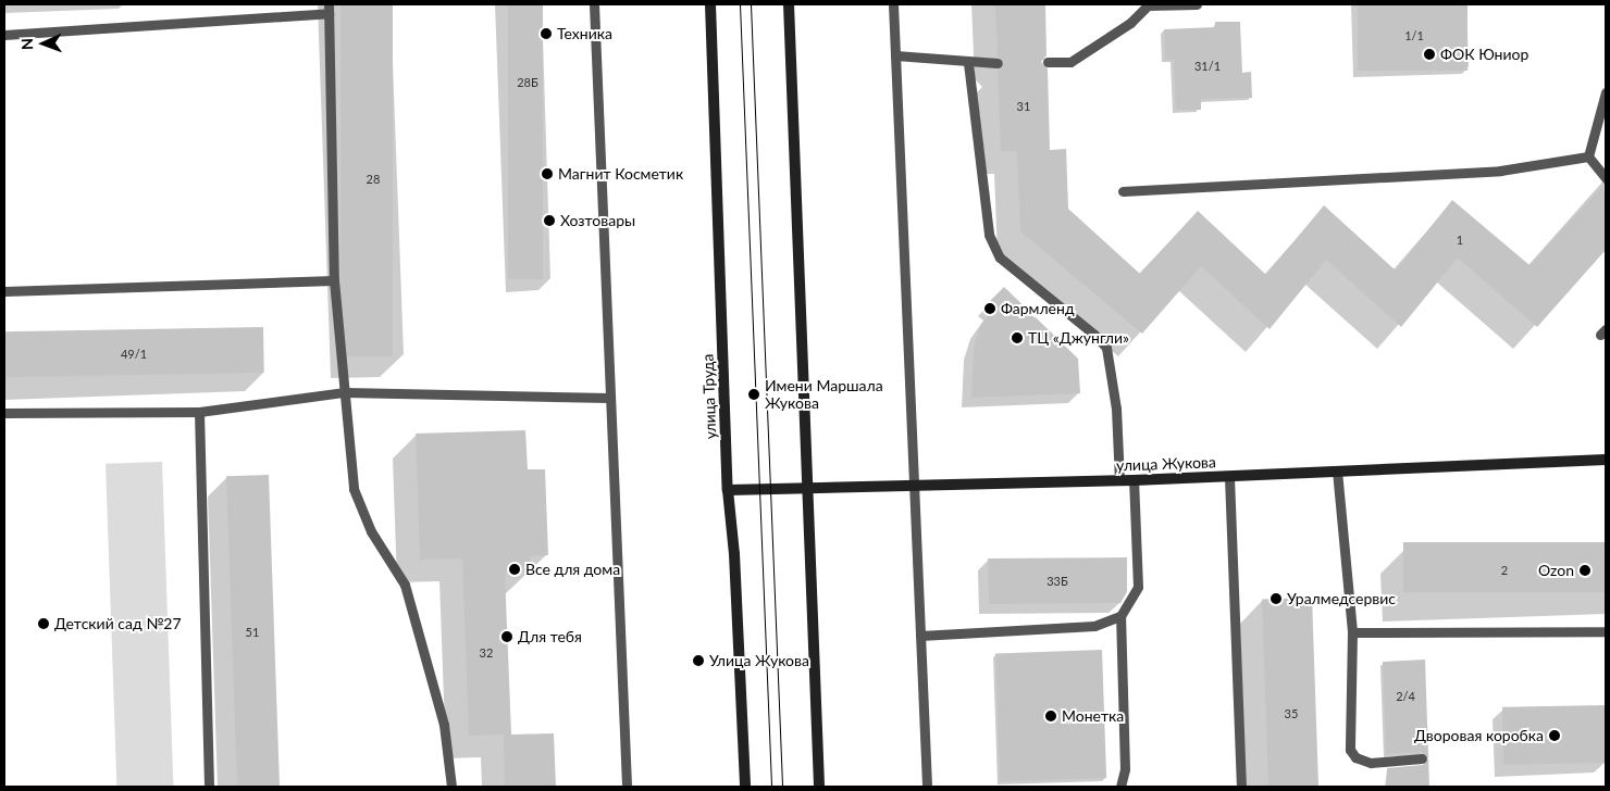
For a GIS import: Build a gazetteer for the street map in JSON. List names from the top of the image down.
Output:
{
  "streets": {
    "main road": ["улица Труда", "улица Жукова"]
  },
  "crossings": [
    ["улица Труда", "улица Жукова"]
  ],
  "places": [
    "Техника",
    "ФОК Юниор",
    "Магнит Косметик",
    "Хозтовары",
    "Фармленд",
    "ТЦ «Джунгли»",
    "Имени Маршала Жукова",
    "Все для дома",
    "Ozon",
    "Уралмедсервис",
    "Детский сад №27",
    "Для тебя",
    "Улица Жукова",
    "Монетка",
    "Дворовая коробка"
  ],
  "house_numbers": [
    "1/1",
    "31/1",
    "28Б",
    "31",
    "28",
    "1",
    "49/1",
    "2",
    "33Б",
    "51",
    "32",
    "2/4",
    "35"
  ],
  "north": "left"
}
